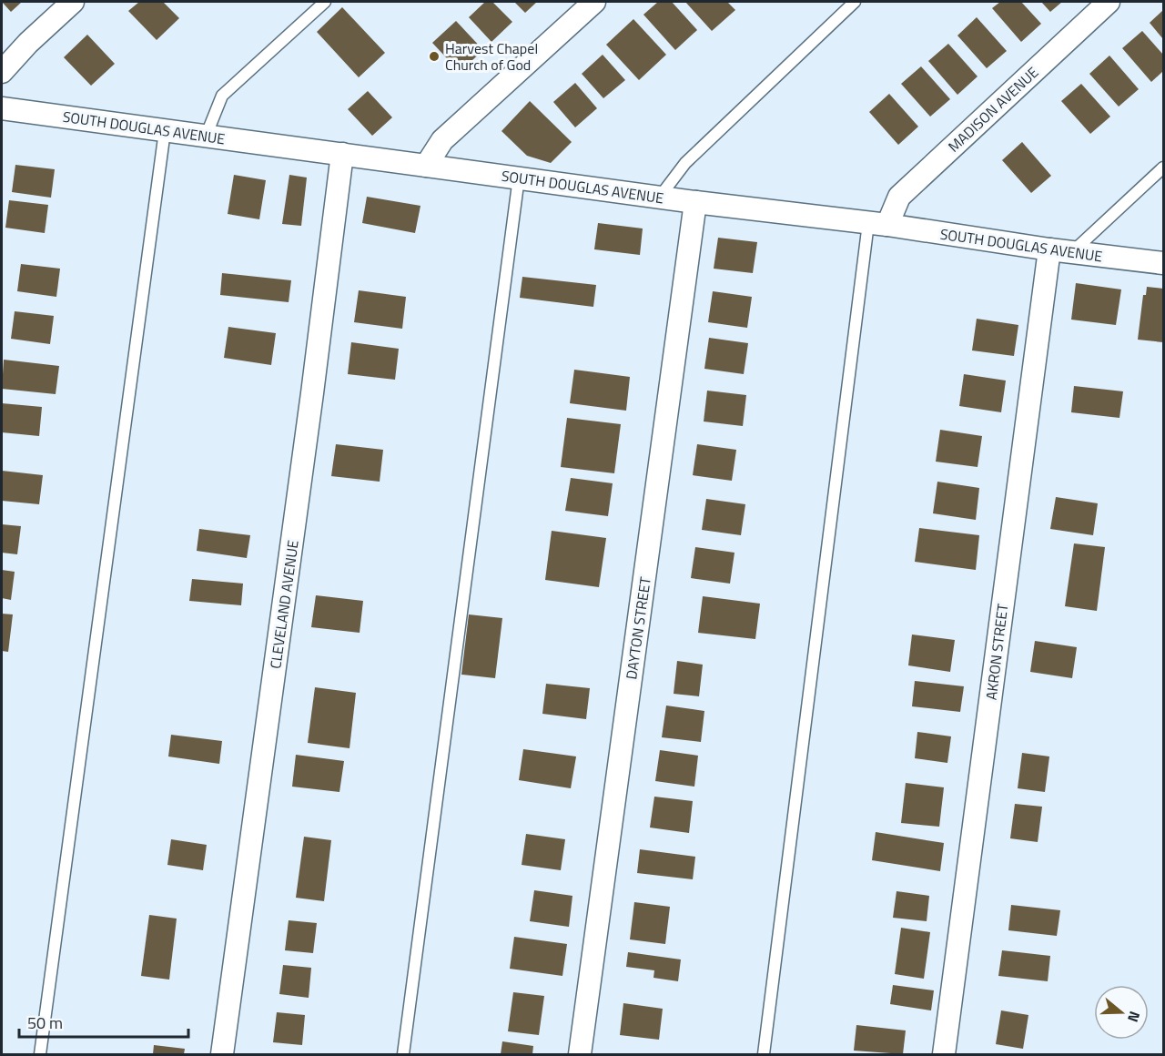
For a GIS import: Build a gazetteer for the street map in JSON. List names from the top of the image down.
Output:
{
  "streets": {
    "street": [
      "MADISON AVENUE",
      "SOUTH DOUGLAS AVENUE",
      "CLEVELAND AVENUE",
      "DAYTON STREET",
      "AKRON STREET"
    ]
  },
  "crossings": [
    ["MADISON AVENUE", "SOUTH DOUGLAS AVENUE"],
    ["SOUTH DOUGLAS AVENUE", "CLEVELAND AVENUE"],
    ["SOUTH DOUGLAS AVENUE", "DAYTON STREET"],
    ["SOUTH DOUGLAS AVENUE", "AKRON STREET"]
  ],
  "places": ["Harvest Chapel Church of God"],
  "scale_bar": "50 m",
  "north": "right"
}
